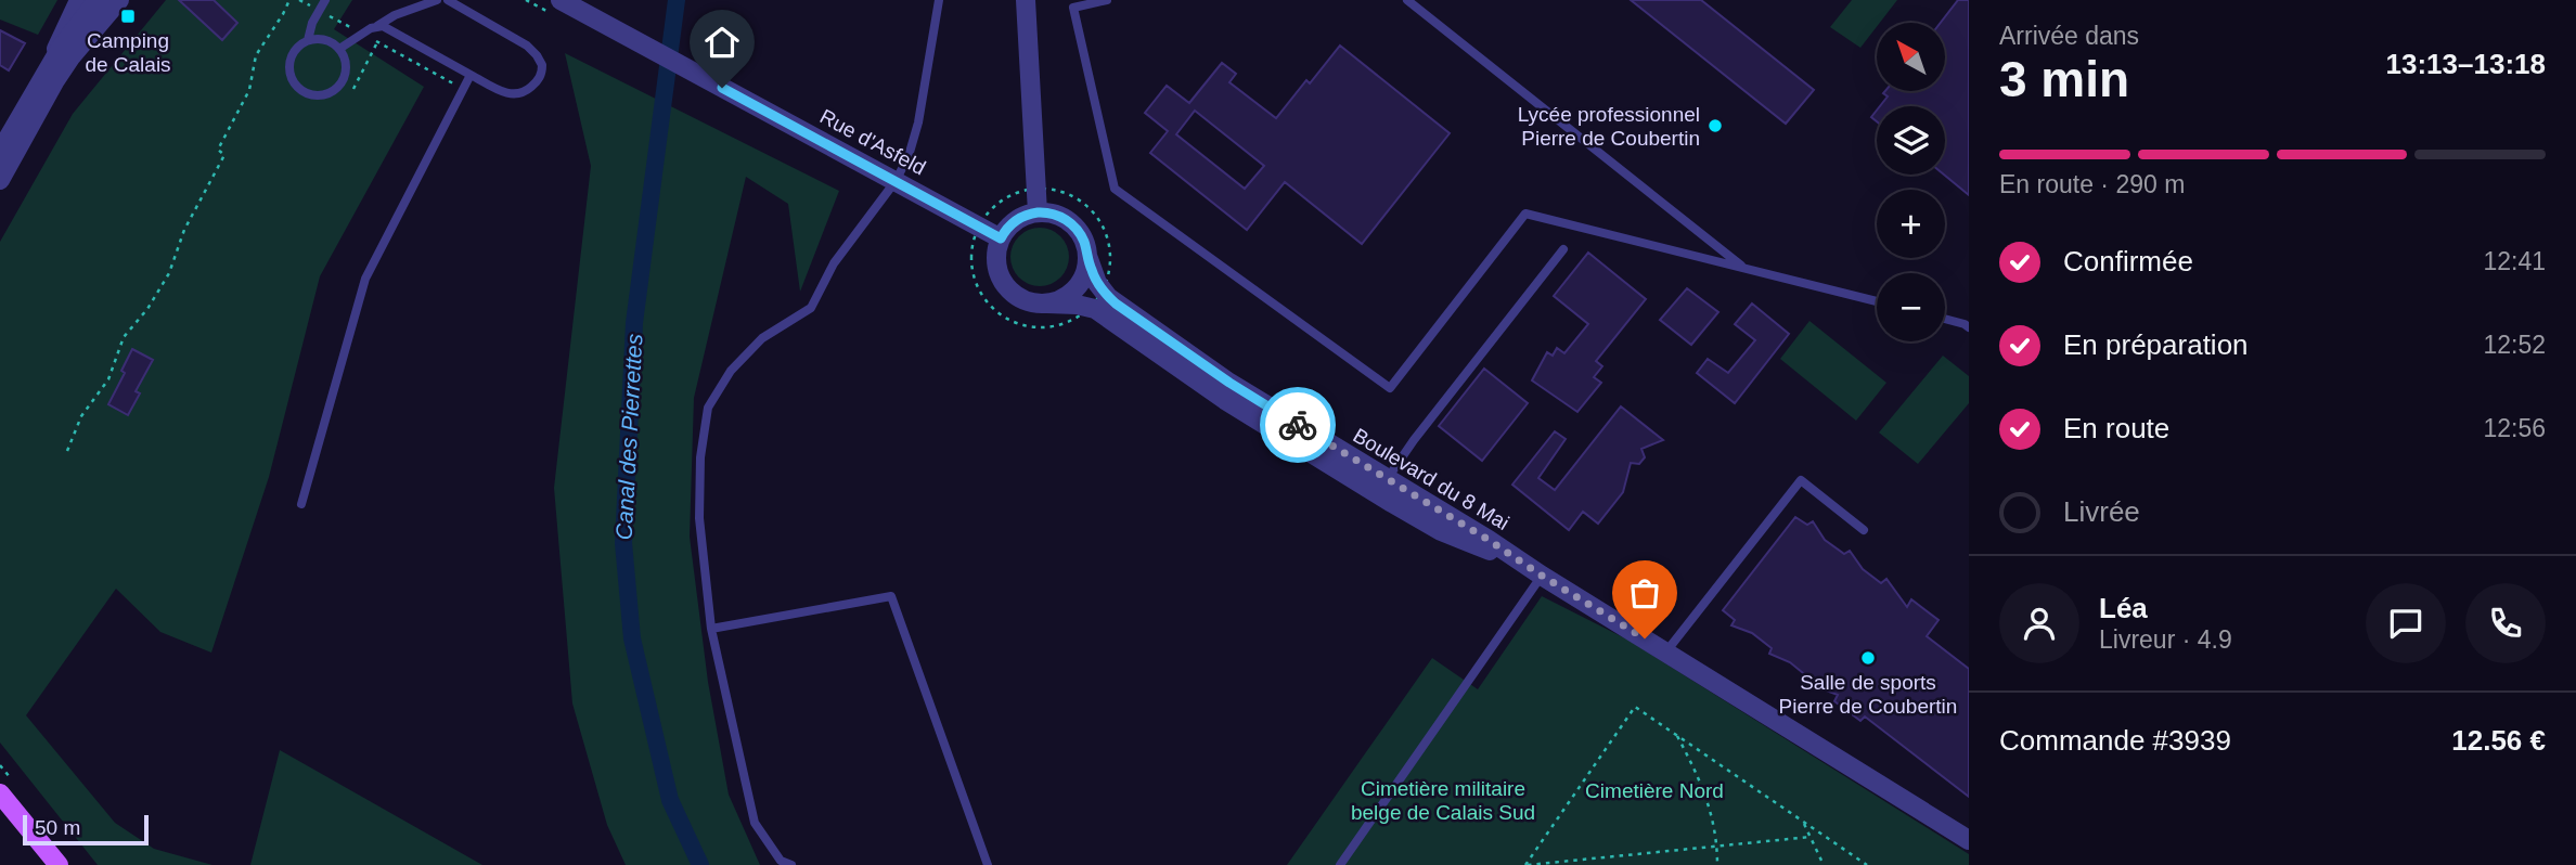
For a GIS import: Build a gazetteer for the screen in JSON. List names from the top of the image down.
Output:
{
  "streets": {
    "street": ["Rue d'Asfeld", "Boulevard du 8 Mai"]
  },
  "crossings": [
    ["Rue d'Asfeld", "Boulevard du 8 Mai"]
  ],
  "water": ["Canal des Pierrettes"],
  "parks": ["Cimetière militaire belge de Calais Sud", "Cimetière Nord"],
  "places": {
    "transit": ["Camping de Calais"],
    "other": ["Lycée professionnel Pierre de Coubertin", "Salle de sports Pierre de Coubertin"]
  },
  "scale_bar": "50 m",
  "north": "top left",
  "page": {
    "heading": ["3 min", "Arrivée dans", "13:13–13:18"],
    "panel": [
      "Léa",
      "Livreur · 4.9",
      "Commande #3939",
      "12.56 €"
    ],
    "map_buttons": ["+", "−"],
    "bar": "En route · 290 m",
    "list": [
      ["Confirmée", "12:41"],
      ["En préparation", "12:52"],
      ["En route", "12:56"],
      "Livrée"
    ],
    "scale": "50 m"
  }
}
